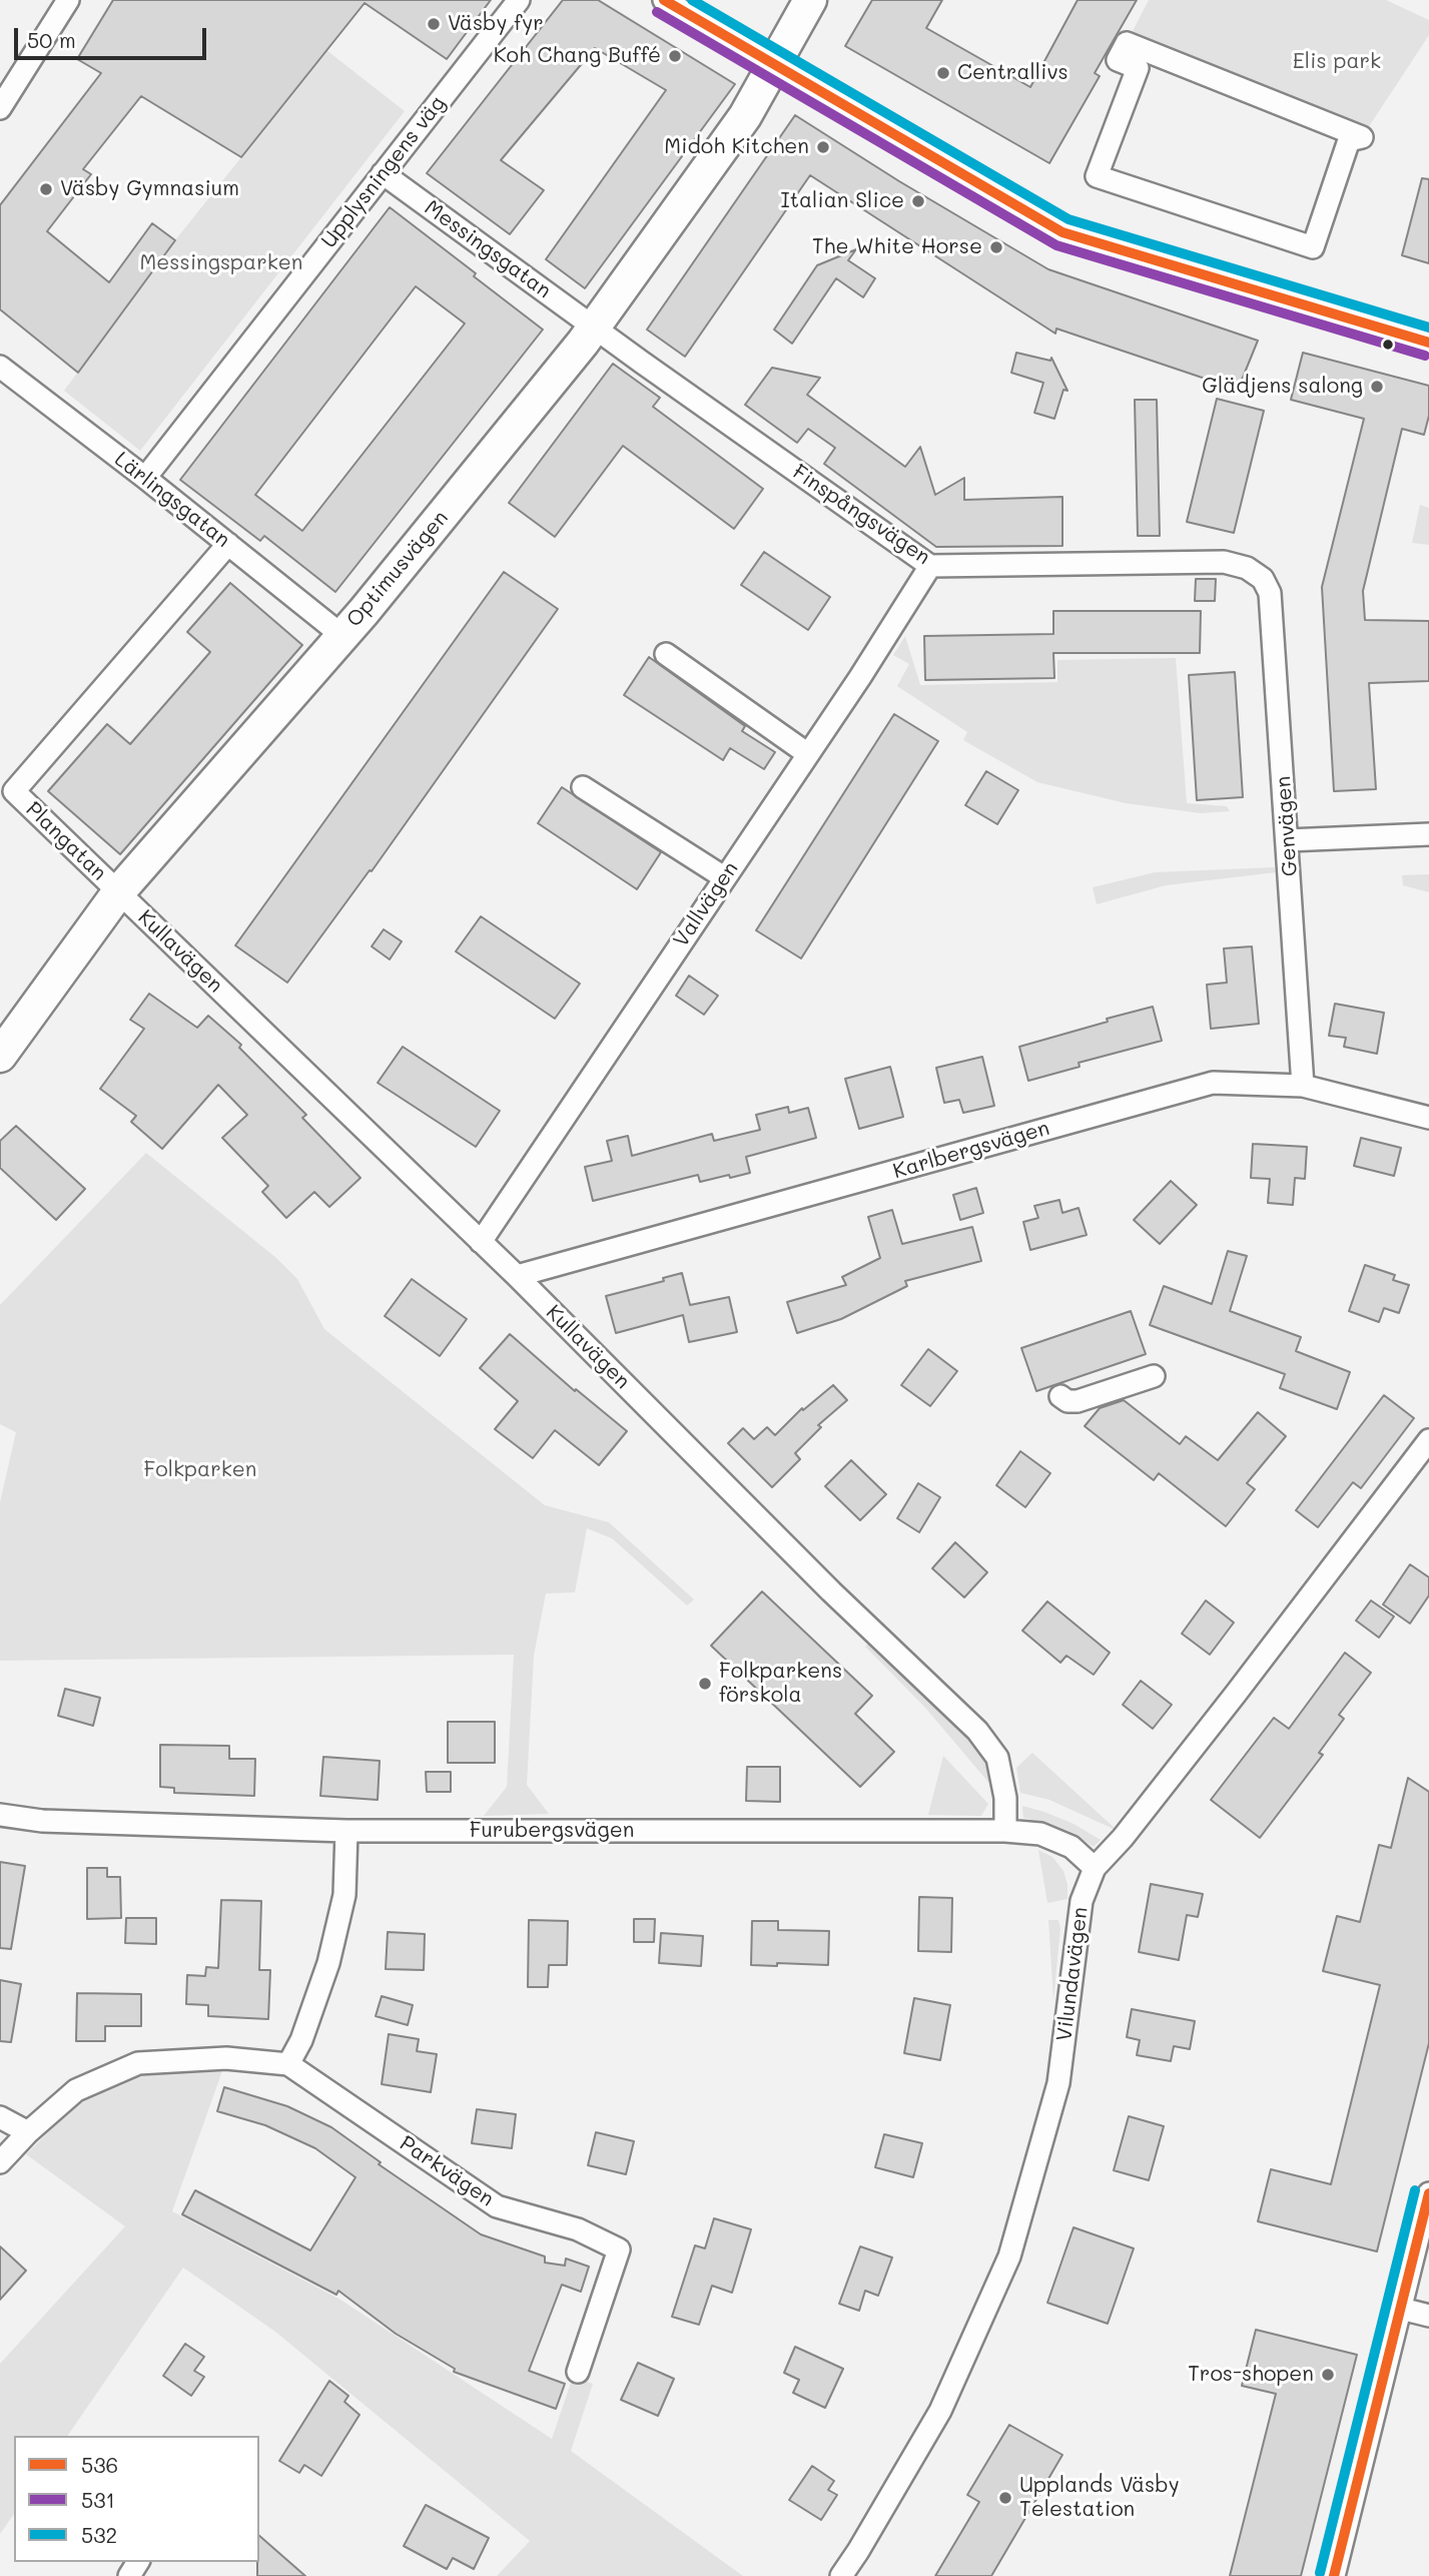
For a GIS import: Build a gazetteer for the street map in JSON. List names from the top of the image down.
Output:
{
  "streets": {
    "street": [
      "Upplysningens väg",
      "Messingsgatan",
      "Lärlingsgatan",
      "Finspångsvägen",
      "Optimusvägen",
      "Genvägen",
      "Plangatan",
      "Vallvägen",
      "Kullavägen",
      "Karlbergsvägen",
      "Furubergsvägen",
      "Vilundavägen",
      "Parkvägen"
    ]
  },
  "crossings": [
    ["Upplysningens väg", "Messingsgatan"],
    ["Upplysningens väg", "Lärlingsgatan"],
    ["Messingsgatan", "Finspångsvägen"],
    ["Messingsgatan", "Optimusvägen"],
    ["Lärlingsgatan", "Optimusvägen"],
    ["Lärlingsgatan", "Plangatan"],
    ["Finspångsvägen", "Optimusvägen"],
    ["Finspångsvägen", "Genvägen"],
    ["Finspångsvägen", "Vallvägen"],
    ["Optimusvägen", "Plangatan"],
    ["Optimusvägen", "Kullavägen"],
    ["Genvägen", "Karlbergsvägen"],
    ["Plangatan", "Kullavägen"],
    ["Vallvägen", "Kullavägen"],
    ["Kullavägen", "Karlbergsvägen"],
    ["Kullavägen", "Furubergsvägen"],
    ["Furubergsvägen", "Vilundavägen"]
  ],
  "parks": ["Elis park", "Messingsparken", "Folkparken"],
  "places": [
    "Väsby fyr",
    "Koh Chang Buffé",
    "Centrallivs",
    "Midoh Kitchen",
    "Väsby Gymnasium",
    "Italian Slice",
    "The White Horse",
    "Glädjens salong",
    "Folkparkens förskola",
    "Tros-shopen",
    "Upplands Väsby Telestation"
  ],
  "lines": ["transit line 536", "transit line 532", "transit line 531"],
  "legend": ["536", "531", "532"],
  "scale_bar": "50 m"
}
